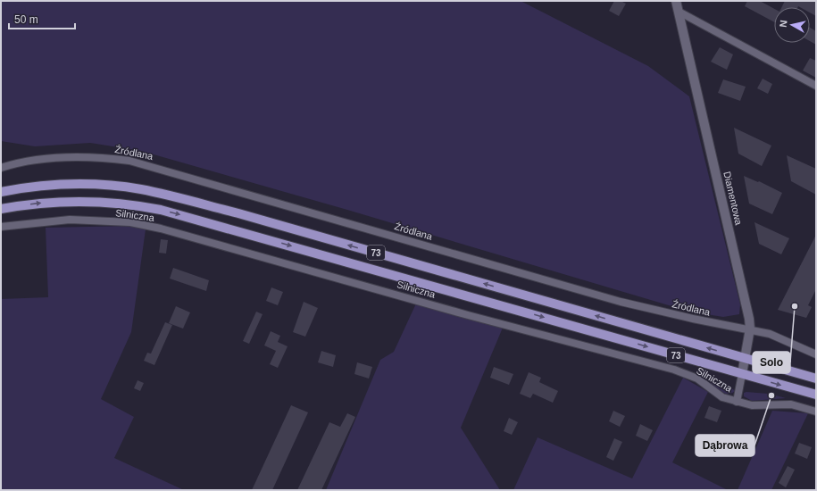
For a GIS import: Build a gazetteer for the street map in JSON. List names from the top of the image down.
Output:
{
  "streets": {
    "main road": ["73"],
    "street": ["Źródlana", "Diamentowa", "Silniczna"]
  },
  "crossings": [
    ["Źródlana", "Diamentowa"],
    ["Diamentowa", "Silniczna"],
    ["Diamentowa", "73"]
  ],
  "places": ["Solo", "Dąbrowa"],
  "scale_bar": "50 m",
  "north": "left"
}
